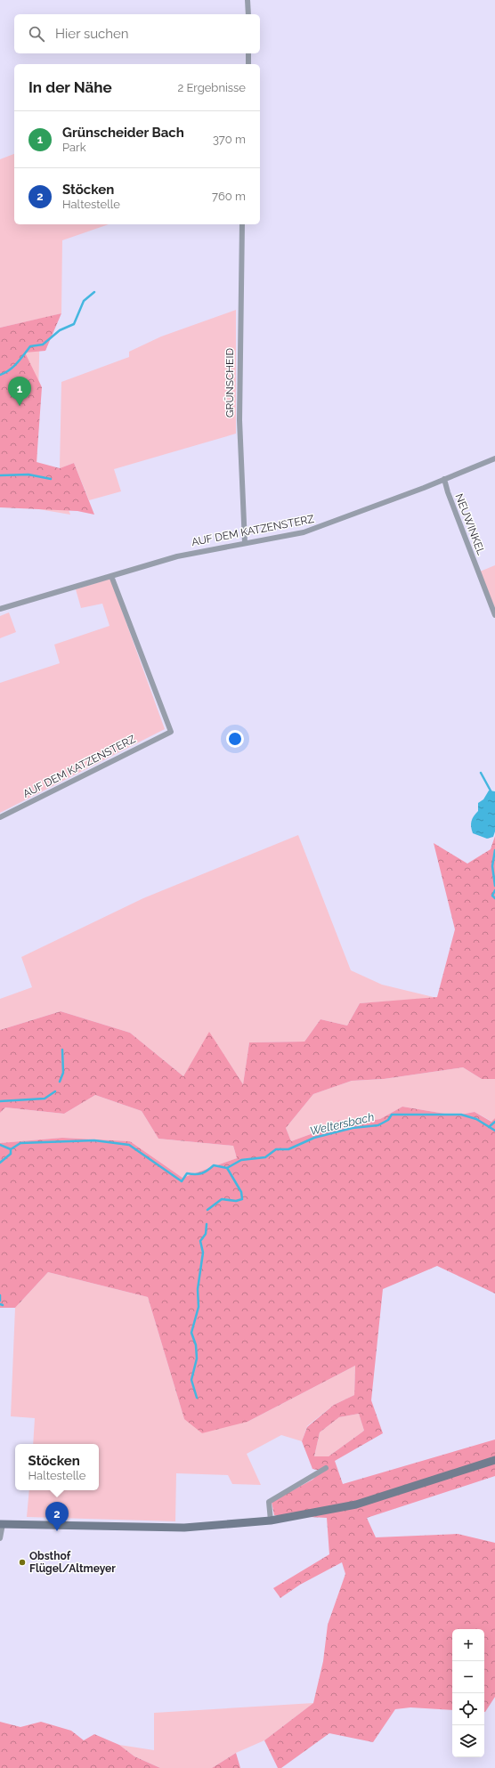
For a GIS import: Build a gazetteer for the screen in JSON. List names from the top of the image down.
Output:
{
  "streets": {
    "street": ["GRÜNSCHEID", "NEUWINKEL", "AUF DEM KATZENSTERZ"]
  },
  "crossings": [
    ["GRÜNSCHEID", "AUF DEM KATZENSTERZ"],
    ["NEUWINKEL", "AUF DEM KATZENSTERZ"]
  ],
  "water": ["Weltersbach"],
  "places": ["Obsthof Flügel/Altmeyer"],
  "page": {
    "search": "Hier suchen",
    "heading": ["In der Nähe", "2 Ergebnisse"],
    "list": [
      {
        "mark": "1",
        "name": "Grünscheider Bach",
        "note": "Park",
        "value": "370 m"
      },
      {
        "mark": "2",
        "name": "Stöcken",
        "note": "Haltestelle",
        "value": "760 m"
      }
    ],
    "pins": ["1", "2"],
    "popup": ["Stöcken", "Haltestelle"],
    "map_buttons": ["+", "−"]
  }
}
